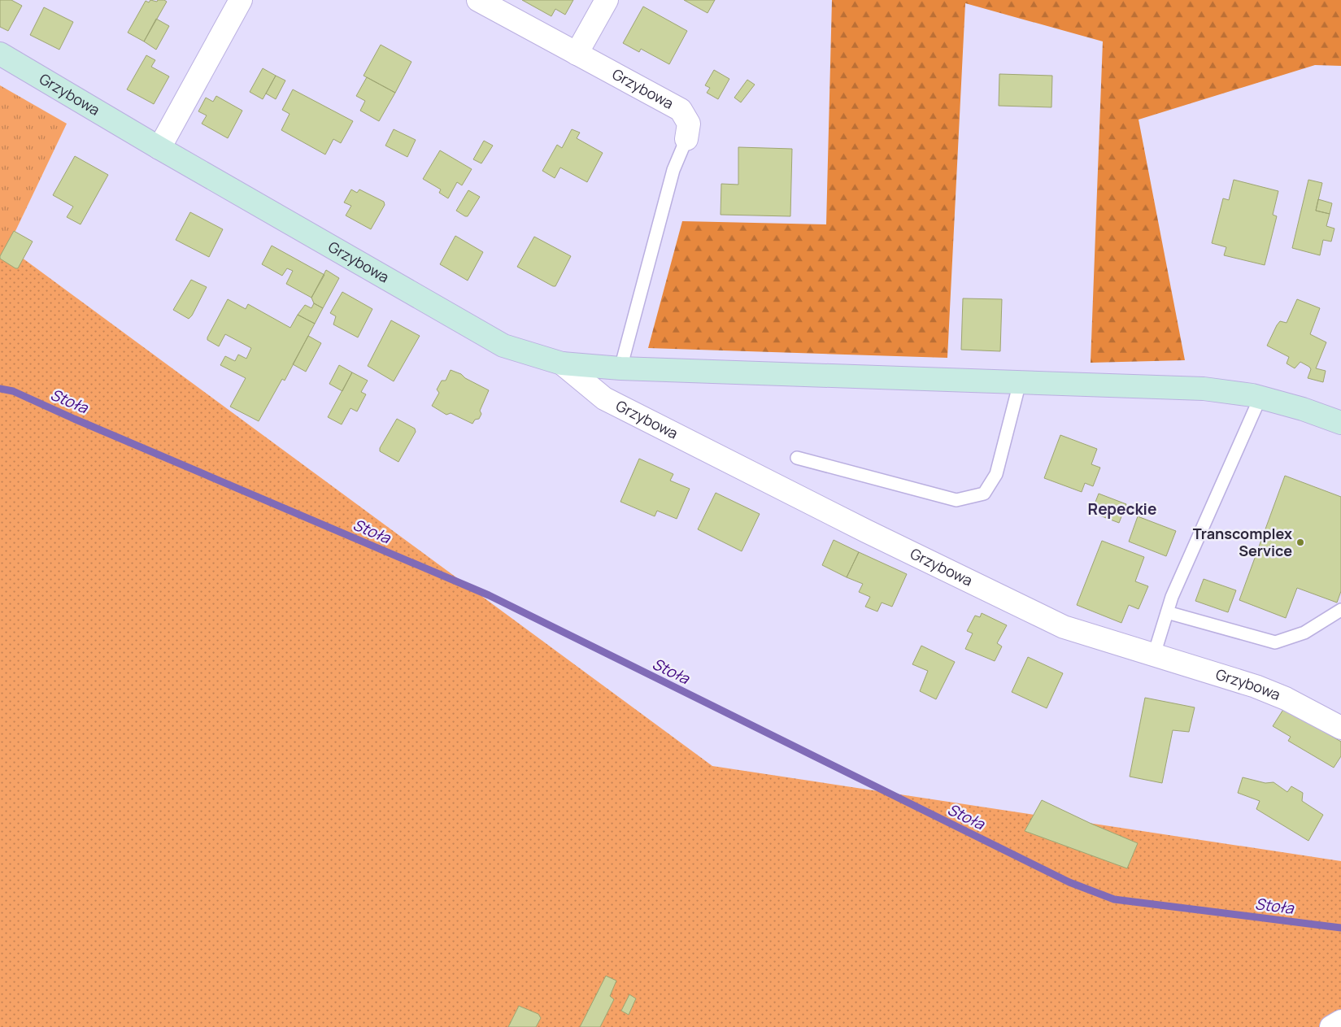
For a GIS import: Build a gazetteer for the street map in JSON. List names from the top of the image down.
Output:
{
  "streets": {
    "street": ["Grzybowa"]
  },
  "districts": ["Repeckie"],
  "water": ["Stoła"],
  "places": ["Transcomplex Service"]
}
